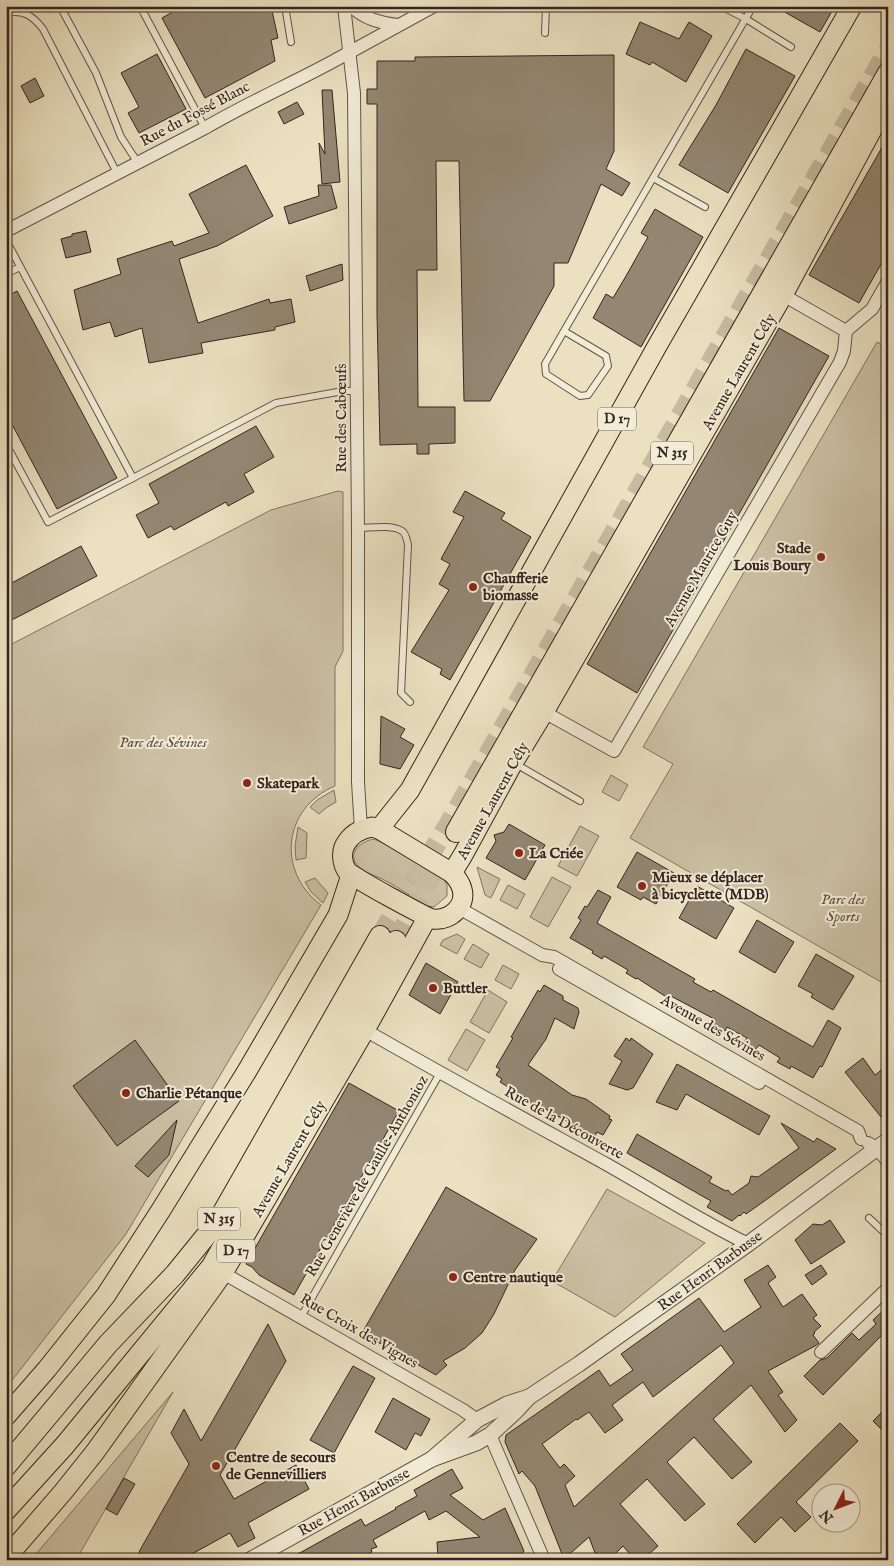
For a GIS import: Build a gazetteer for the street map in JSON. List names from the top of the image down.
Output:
{
  "streets": {
    "highway": ["N 315"],
    "main road": ["Avenue Laurent Cély", "D 17"],
    "street": [
      "Rue du Fossé Blanc",
      "Rue des Cabœufs",
      "Avenue Maurice Guy",
      "Avenue des Sévines",
      "Rue de la Découverte",
      "Rue Henri Barbusse",
      "Rue Croix des Vignes"
    ],
    "lane": ["Rue Geneviève de Gaulle-Anthonioz"]
  },
  "crossings": [
    ["Rue du Fossé Blanc", "Rue des Cabœufs"],
    ["Avenue Laurent Cély", "Avenue Maurice Guy"],
    ["Avenue Laurent Cély", "Avenue des Sévines"],
    ["Avenue Laurent Cély", "Rue de la Découverte"],
    ["Avenue Laurent Cély", "Rue Croix des Vignes"],
    ["Rue des Cabœufs", "D 17"],
    ["Avenue des Sévines", "Rue Henri Barbusse"],
    ["Rue de la Découverte", "Rue Geneviève de Gaulle-Anthonioz"],
    ["Rue de la Découverte", "Rue Henri Barbusse"],
    ["Rue Geneviève de Gaulle-Anthonioz", "Rue Croix des Vignes"],
    ["Rue Henri Barbusse", "Rue Croix des Vignes"]
  ],
  "parks": ["Parc des Sévines", "Parc des Sports"],
  "places": [
    "Stade Louis Boury",
    "Chaufferie biomasse",
    "Skatepark",
    "La Criée",
    "Mieux se déplacer à bicyclette (MDB)",
    "Buttler",
    "Charlie Pétanque",
    "Centre nautique",
    "Centre de secours de Gennevilliers"
  ],
  "north": "bottom left"
}
